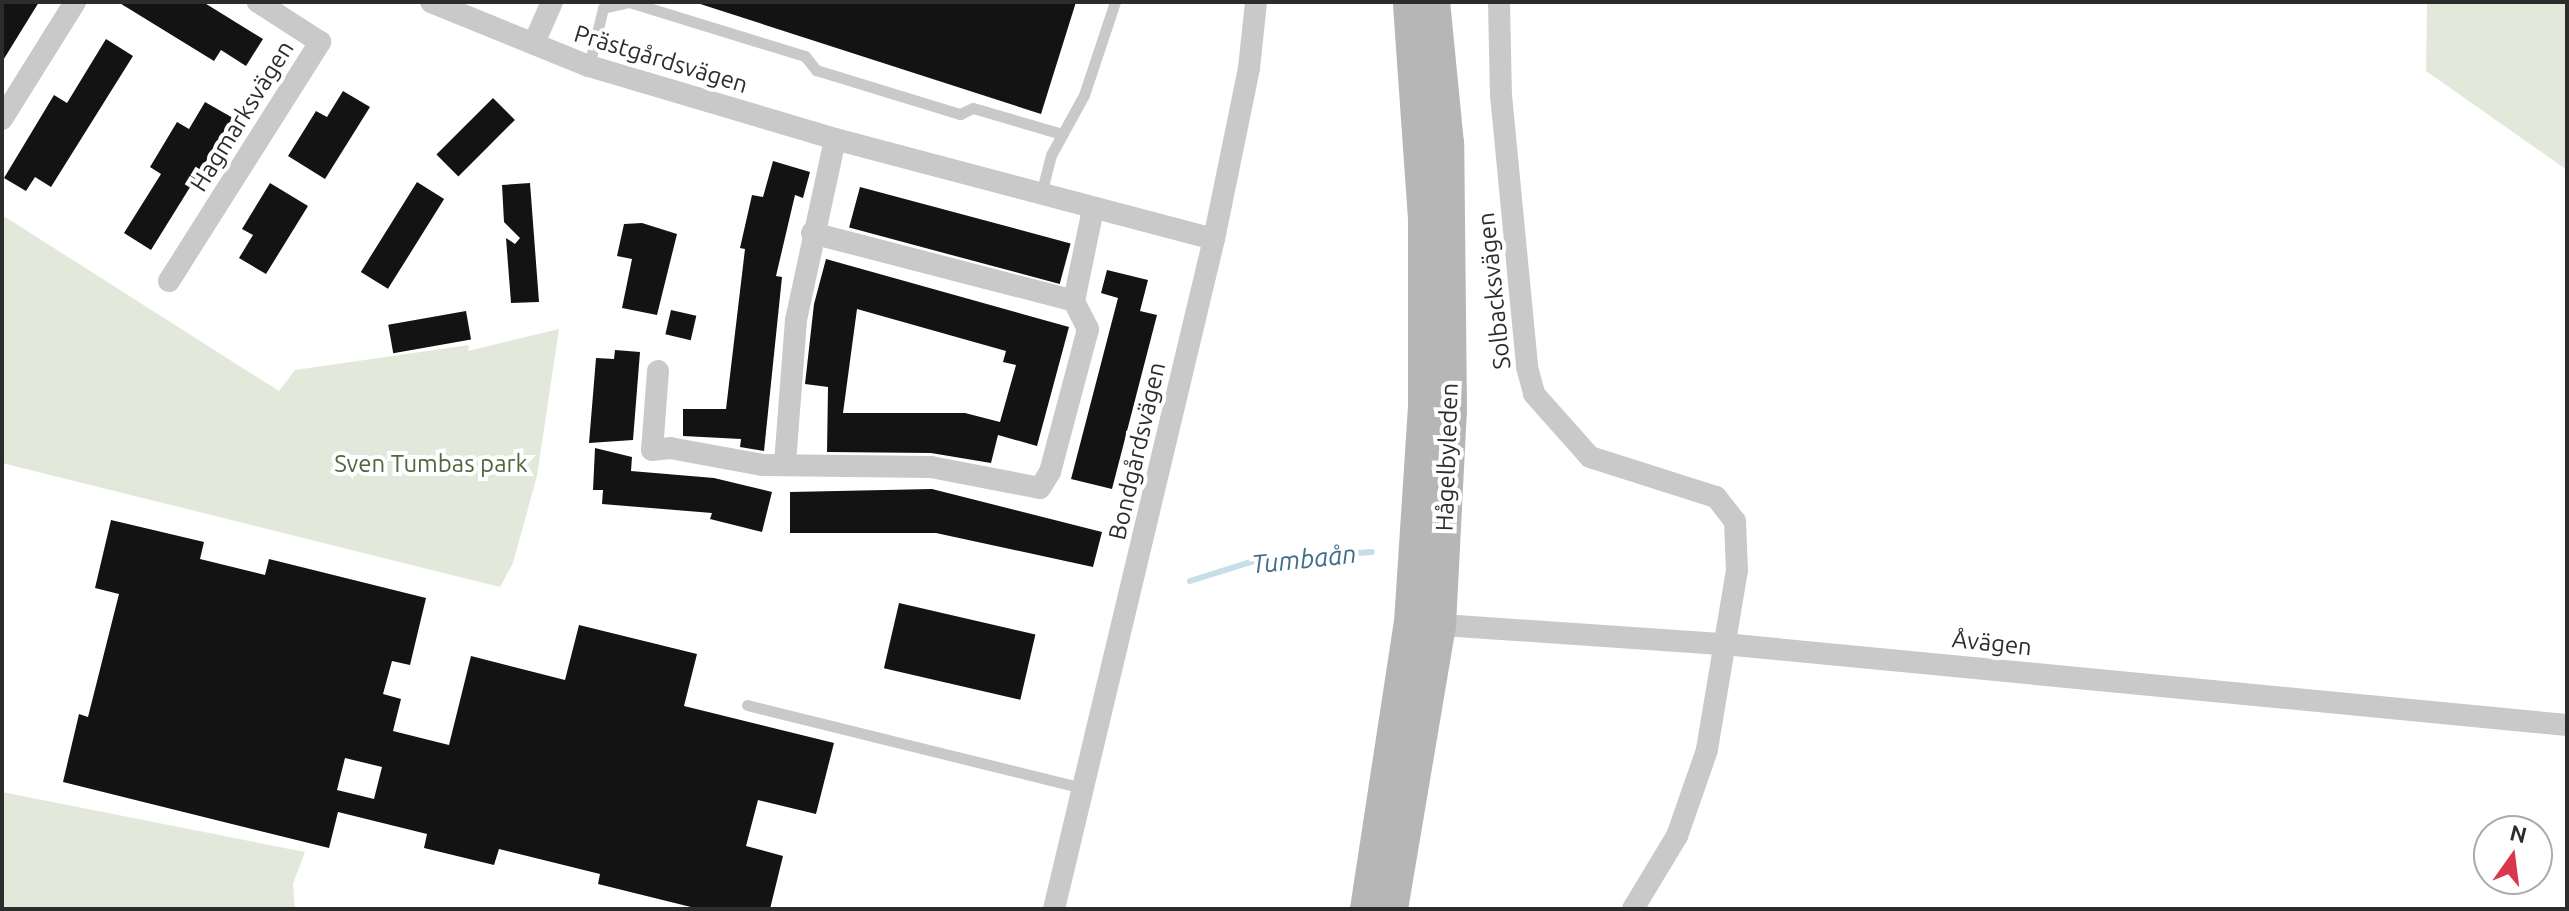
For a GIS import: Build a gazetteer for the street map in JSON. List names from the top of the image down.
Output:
{
  "streets": {
    "main road": ["Hågelbyleden"],
    "street": [
      "Prästgårdsvägen",
      "Hagmarksvägen",
      "Solbacksvägen",
      "Bondgårdsvägen",
      "Åvägen"
    ]
  },
  "crossings": [
    ["Prästgårdsvägen", "Bondgårdsvägen"],
    ["Solbacksvägen", "Åvägen"],
    ["Hågelbyleden", "Åvägen"]
  ],
  "water": ["Tumbaån"],
  "parks": ["Sven Tumbas park"],
  "north": "top"
}
